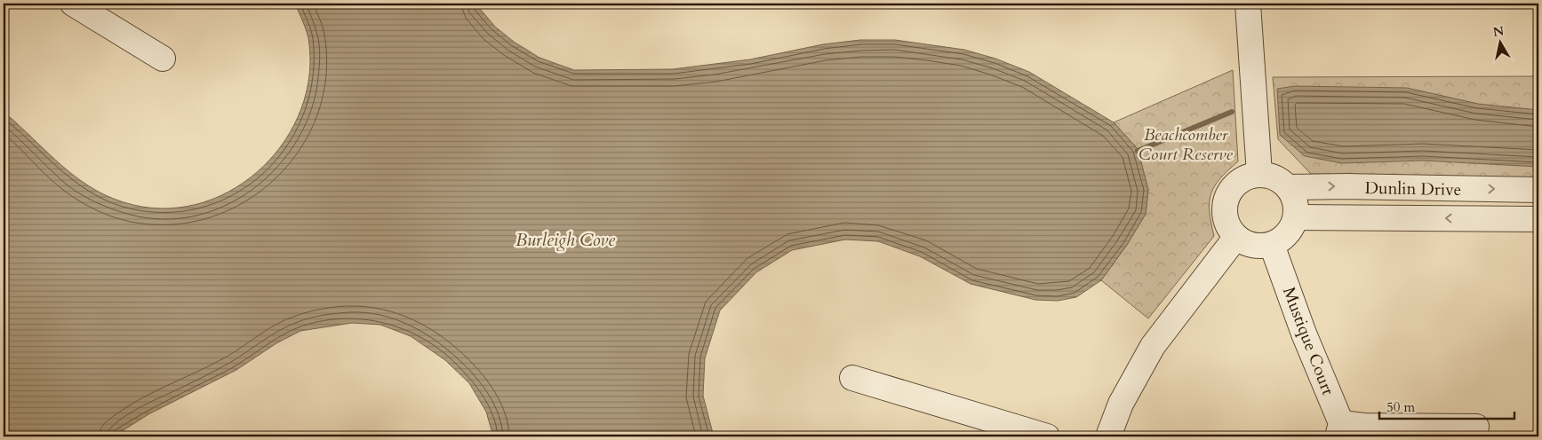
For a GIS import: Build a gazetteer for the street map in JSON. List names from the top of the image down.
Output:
{
  "streets": {
    "street": ["Dunlin Drive", "Mustique Court"]
  },
  "crossings": [
    ["Dunlin Drive", "Mustique Court"]
  ],
  "water": ["Burleigh Cove"],
  "parks": ["Beachcomber Court Reserve"],
  "scale_bar": "50 m",
  "north": "top"
}
